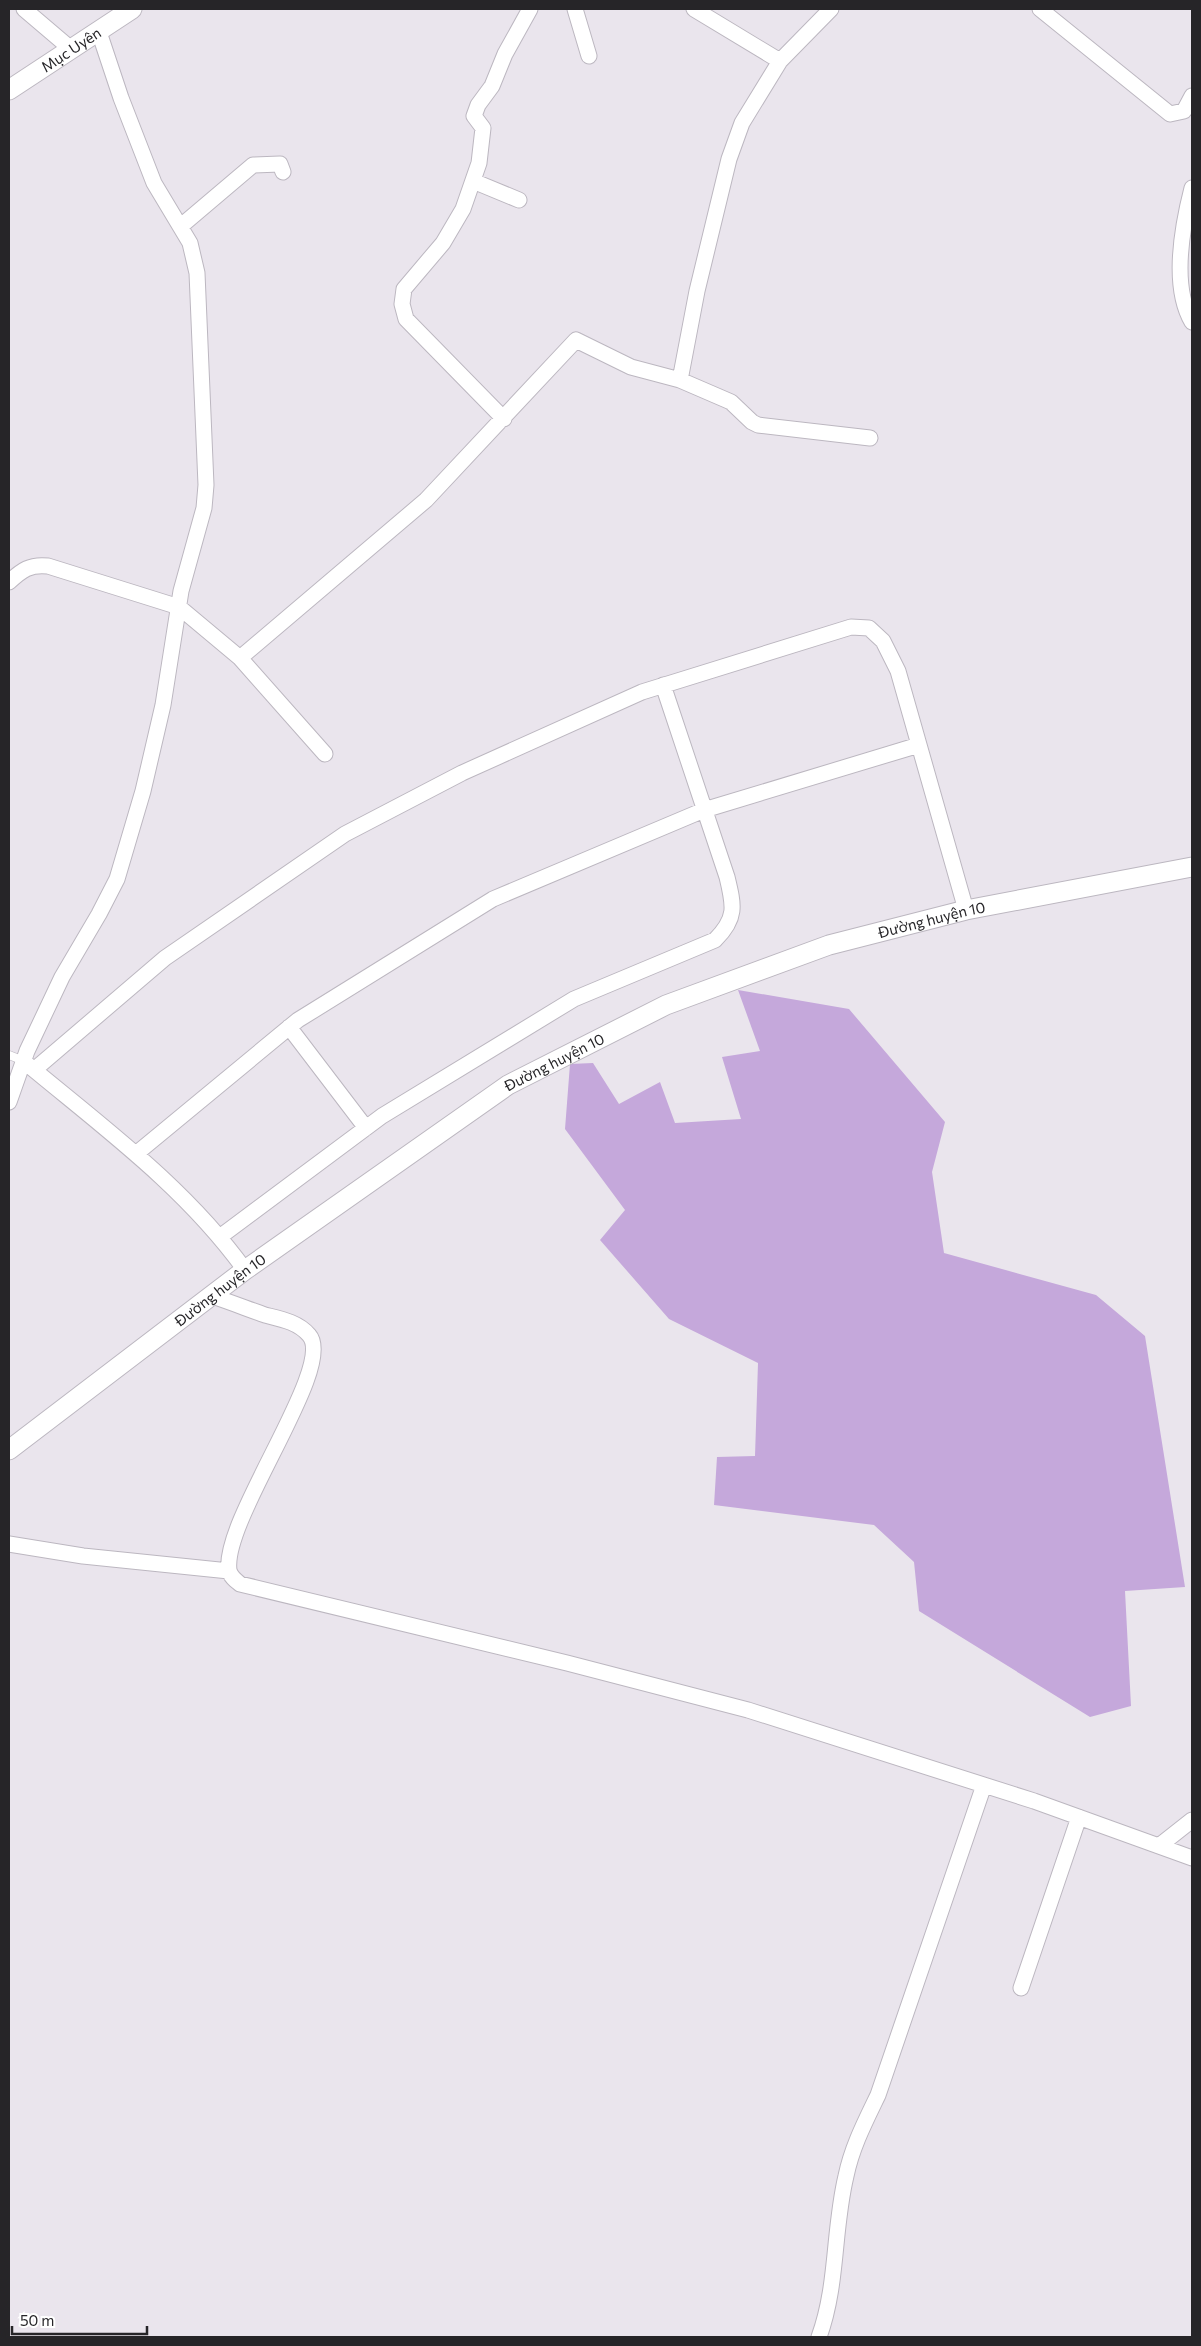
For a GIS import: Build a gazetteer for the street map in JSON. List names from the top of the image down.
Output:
{
  "streets": {
    "street": ["Mục Uyên", "Đường huyện 10"]
  },
  "scale_bar": "50 m"
}
